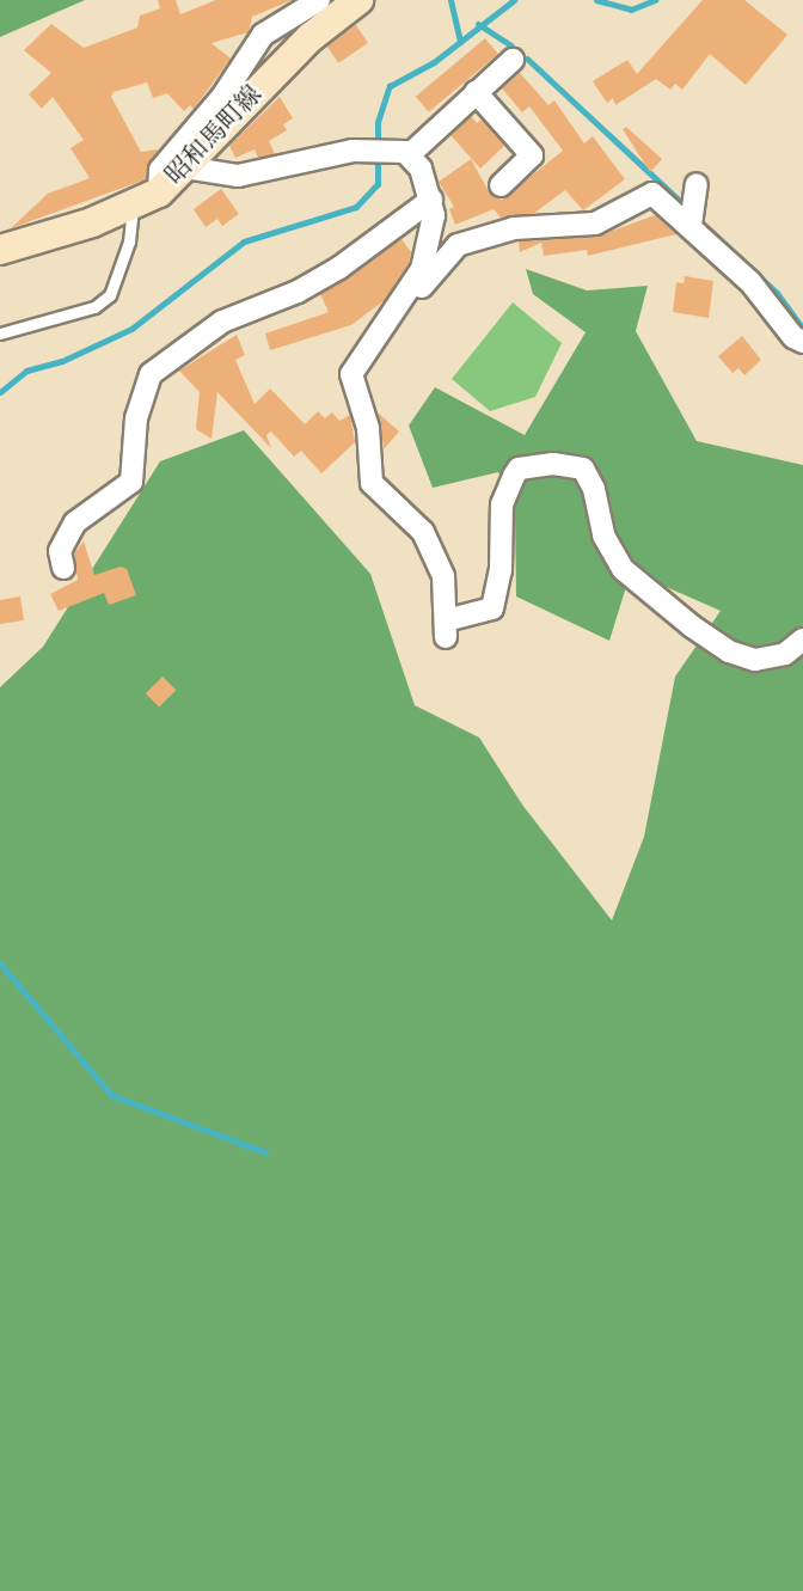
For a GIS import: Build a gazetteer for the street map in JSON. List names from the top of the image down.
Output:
{
  "streets": {
    "main road": ["昭和馬町線"]
  }
}
